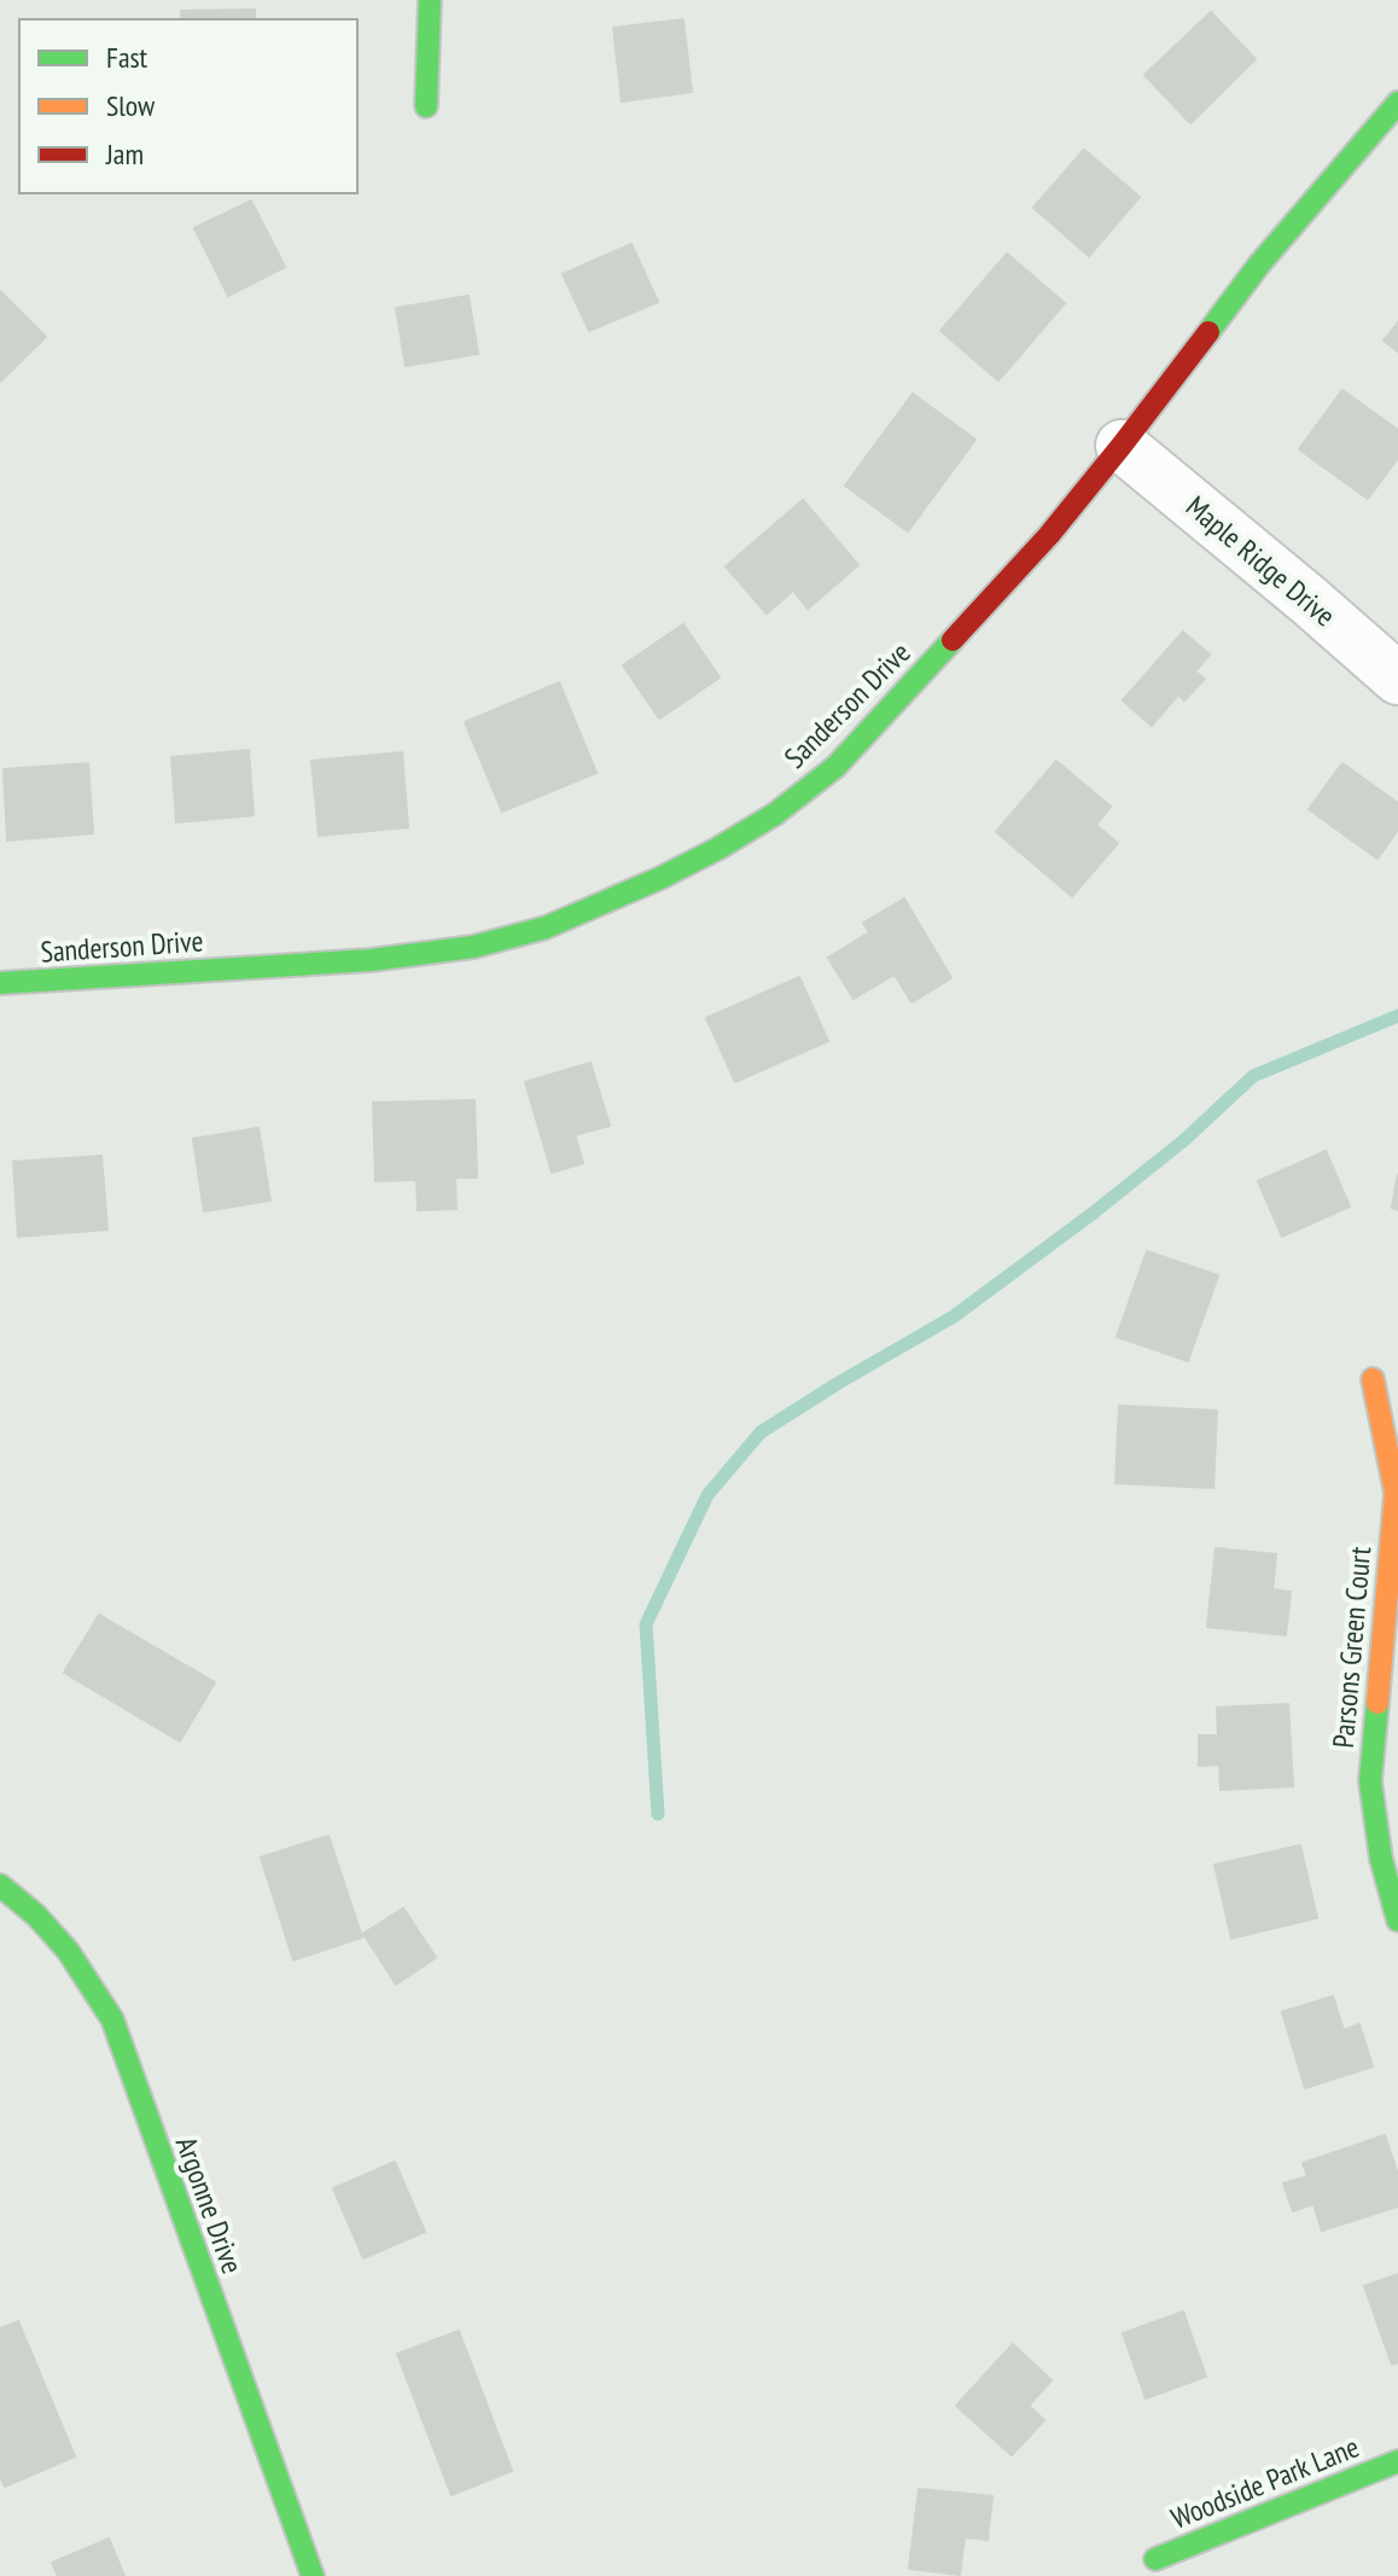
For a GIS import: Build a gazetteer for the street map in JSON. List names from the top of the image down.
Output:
{
  "streets": {
    "street": [
      "Maple Ridge Drive",
      "Sanderson Drive",
      "Parsons Green Court",
      "Argonne Drive",
      "Woodside Park Lane"
    ]
  },
  "crossings": [
    ["Maple Ridge Drive", "Sanderson Drive"]
  ],
  "legend": ["Fast", "Slow", "Jam"]
}
